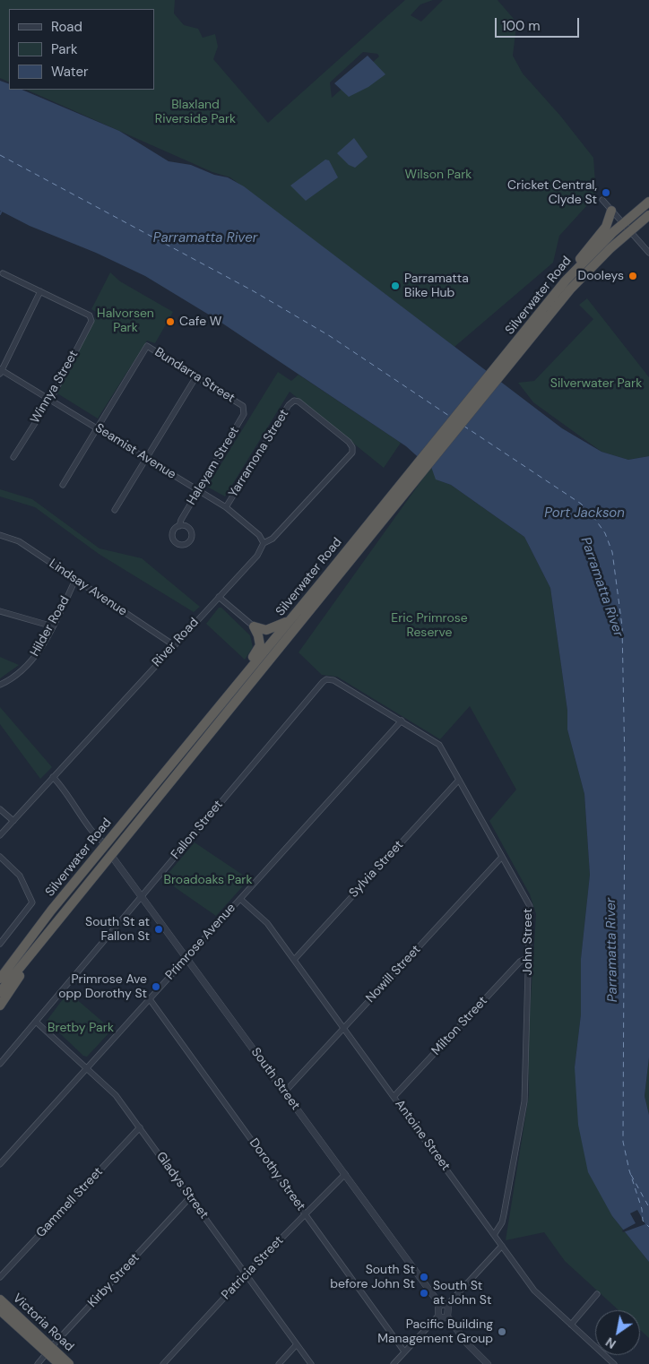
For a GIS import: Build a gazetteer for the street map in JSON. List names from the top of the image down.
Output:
{
  "streets": {
    "highway": ["Silverwater Road", "Victoria Road"],
    "street": [
      "Bundarra Street",
      "Winnya Street",
      "Seamist Avenue",
      "Yarramona Street",
      "Haleyam Street",
      "Lindsay Avenue",
      "Hilder Road",
      "River Road",
      "Fallon Street",
      "Sylvia Street",
      "Primrose Avenue",
      "John Street",
      "Nowill Street",
      "Milton Street",
      "South Street",
      "Antoine Street",
      "Dorothy Street",
      "Gladys Street",
      "Gammell Street",
      "Patricia Street",
      "Kirby Street"
    ]
  },
  "crossings": [
    ["Silverwater Road", "South Street"],
    ["Bundarra Street", "Seamist Avenue"],
    ["Bundarra Street", "Haleyam Street"],
    ["Winnya Street", "Seamist Avenue"],
    ["Seamist Avenue", "Yarramona Street"],
    ["Seamist Avenue", "Haleyam Street"],
    ["Seamist Avenue", "River Road"],
    ["Yarramona Street", "River Road"],
    ["Lindsay Avenue", "Hilder Road"],
    ["Lindsay Avenue", "River Road"],
    ["Fallon Street", "John Street"],
    ["Fallon Street", "South Street"],
    ["Fallon Street", "Gladys Street"],
    ["Sylvia Street", "John Street"],
    ["Sylvia Street", "Antoine Street"],
    ["Primrose Avenue", "John Street"],
    ["Primrose Avenue", "South Street"],
    ["Primrose Avenue", "Antoine Street"],
    ["Primrose Avenue", "Dorothy Street"],
    ["Primrose Avenue", "Gladys Street"],
    ["John Street", "Nowill Street"],
    ["John Street", "Milton Street"],
    ["John Street", "Antoine Street"],
    ["Nowill Street", "South Street"],
    ["Nowill Street", "Antoine Street"],
    ["Milton Street", "Antoine Street"],
    ["South Street", "Patricia Street"],
    ["Dorothy Street", "Patricia Street"],
    ["Gladys Street", "Gammell Street"],
    ["Gladys Street", "Patricia Street"],
    ["Gladys Street", "Kirby Street"],
    ["Kirby Street", "Victoria Road"]
  ],
  "water": ["Parramatta River", "Port Jackson"],
  "parks": [
    "Blaxland Riverside Park",
    "Wilson Park",
    "Halvorsen Park",
    "Silverwater Park",
    "Eric Primrose Reserve",
    "Broadoaks Park",
    "Bretby Park"
  ],
  "places": [
    "Cricket Central, Clyde St",
    "Dooleys",
    "Parramatta Bike Hub",
    "Cafe W",
    "South St at Fallon St",
    "Primrose Ave opp Dorothy St",
    "South St before John St",
    "South St at John St",
    "Pacific Building Management Group"
  ],
  "legend": ["Road", "Park", "Water"],
  "scale_bar": "100 m",
  "north": "bottom left"
}
